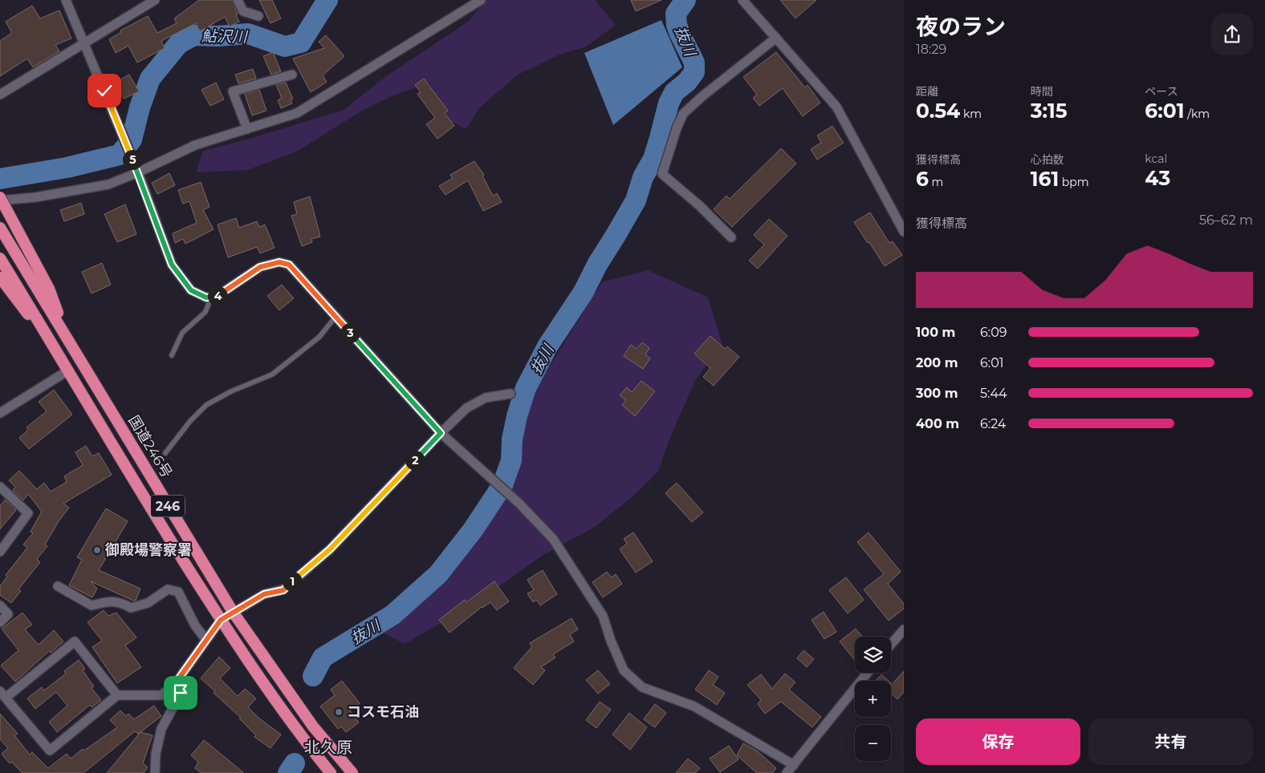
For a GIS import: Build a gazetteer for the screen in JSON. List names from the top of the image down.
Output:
{
  "streets": {
    "highway": ["国道246号", "246"]
  },
  "crossings": [
    ["国道246号", "246"]
  ],
  "districts": ["北久原"],
  "water": ["鮎沢川", "抜川"],
  "places": ["御殿場警察署", "コスモ石油"],
  "page": {
    "heading": ["夜のラン", "18:29"],
    "stats": [
      ["距離", "0.54 km"],
      ["時間", "3:15"],
      ["ペース", "6:01 /km"],
      ["獲得標高", "6 m"],
      ["心拍数", "161 bpm"],
      ["kcal", "43"]
    ],
    "pins": [
      "5",
      "4",
      "3",
      "2",
      "1"
    ],
    "chart": ["獲得標高", "56–62 m"],
    "list": [
      {
        "name": "100 m",
        "note": "6:09"
      },
      {
        "name": "200 m",
        "note": "6:01"
      },
      {
        "name": "300 m",
        "note": "5:44"
      },
      {
        "name": "400 m",
        "note": "6:24"
      }
    ],
    "map_buttons": ["+", "−"],
    "buttons": ["保存", "共有"]
  }
}
